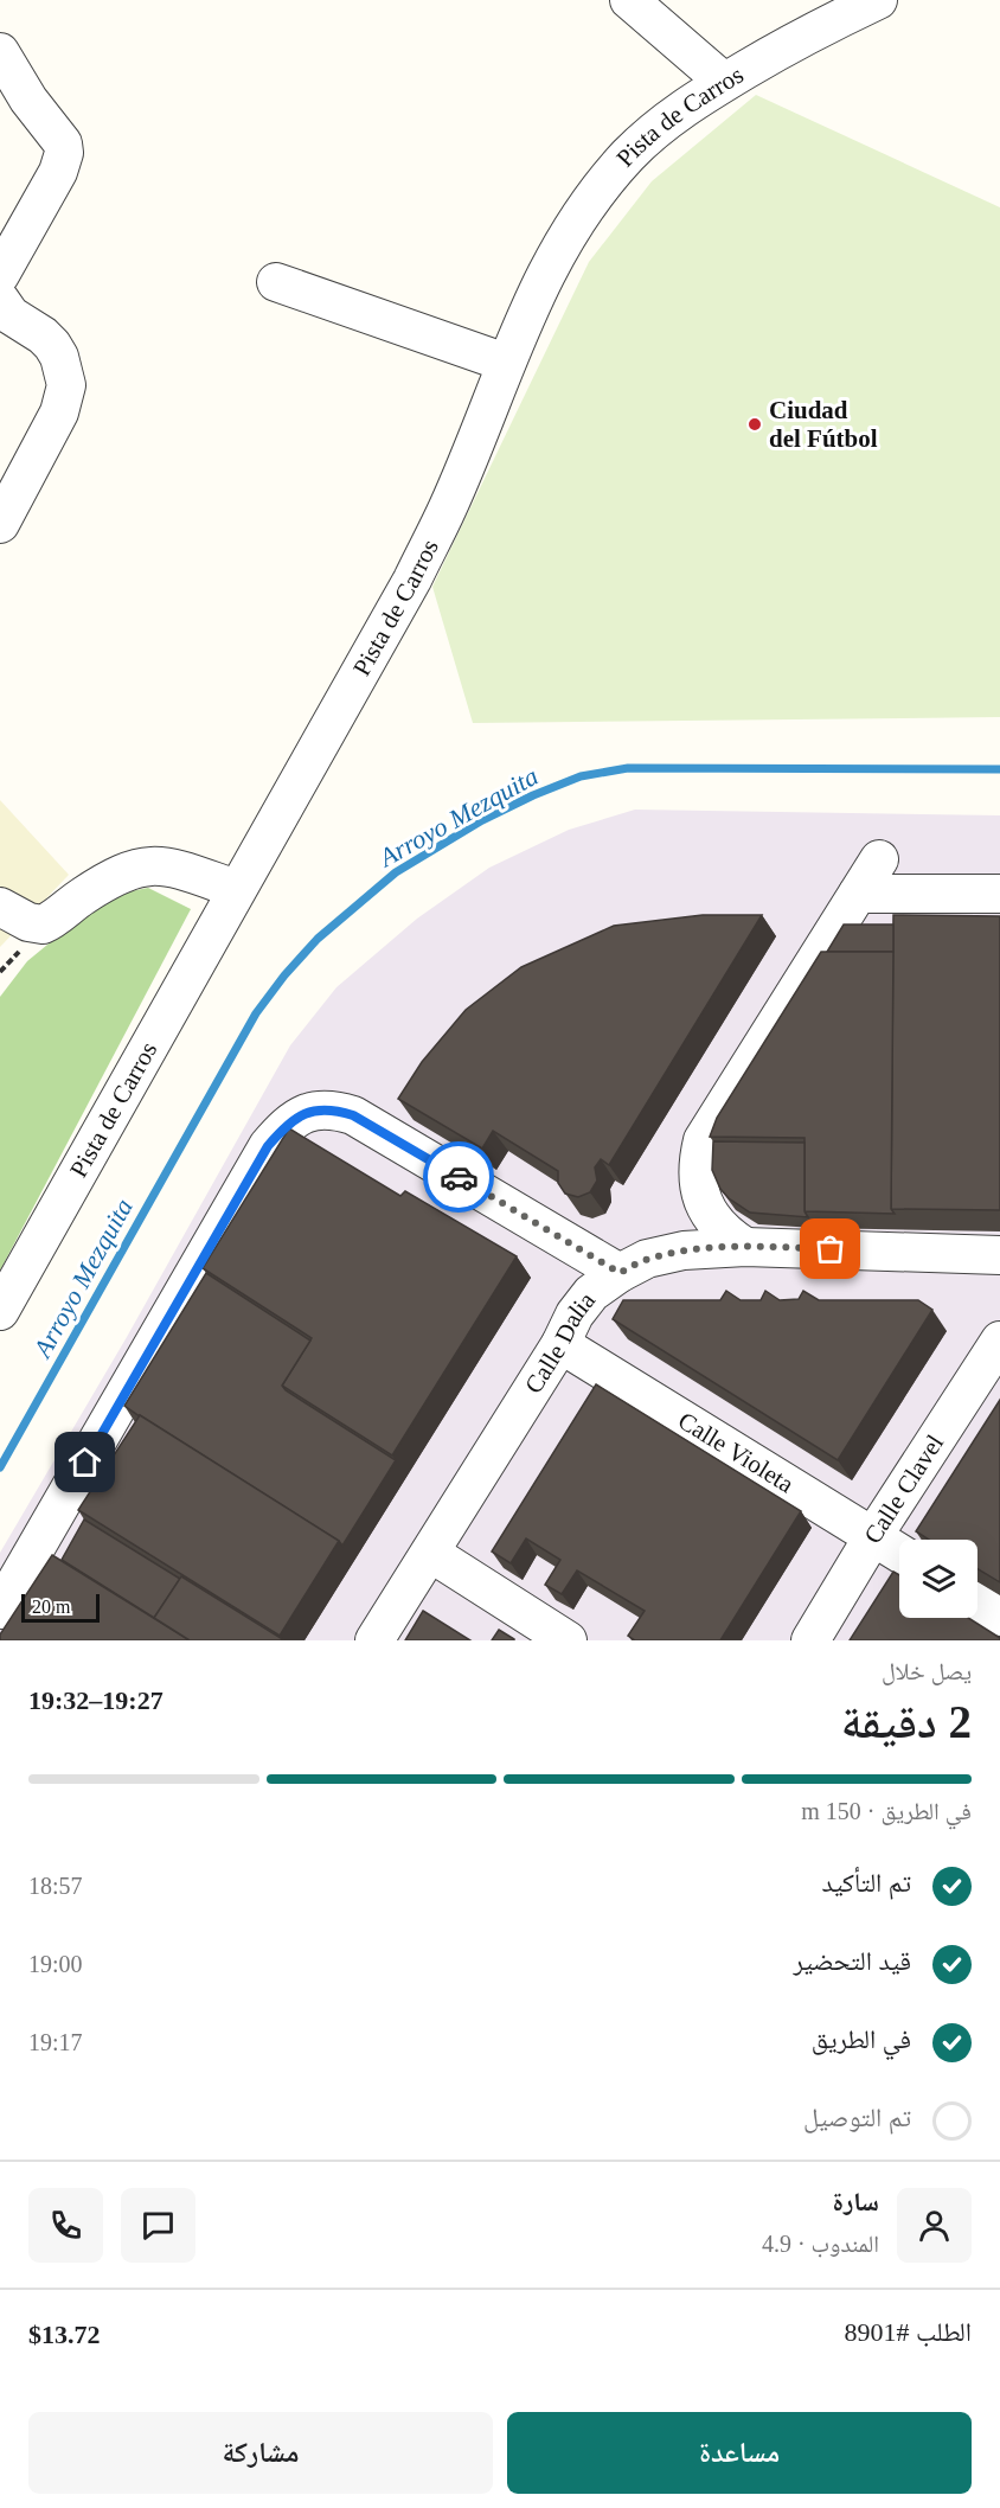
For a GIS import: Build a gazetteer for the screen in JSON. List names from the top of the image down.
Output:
{
  "streets": {
    "street": [
      "Pista de Carros",
      "Calle Dalia",
      "Calle Violeta",
      "Calle Clavel"
    ]
  },
  "crossings": [
    ["Calle Dalia", "Calle Violeta"],
    ["Calle Violeta", "Calle Clavel"]
  ],
  "water": ["Arroyo Mezquita"],
  "places": ["Ciudad del Fútbol"],
  "scale_bar": "20 m",
  "page": {
    "scale": "20 m",
    "heading": ["2 دقيقة", "يصل خلال", "19:27–19:32"],
    "panel": [
      "سارة",
      "المندوب · 4.9",
      "الطلب #8901",
      "$13.72"
    ],
    "bar": "في الطريق · 150 m",
    "list": [
      ["تم التأكيد", "18:57"],
      ["قيد التحضير", "19:00"],
      ["في الطريق", "19:17"],
      "تم التوصيل"
    ],
    "buttons": ["مساعدة", "مشاركة"]
  }
}
